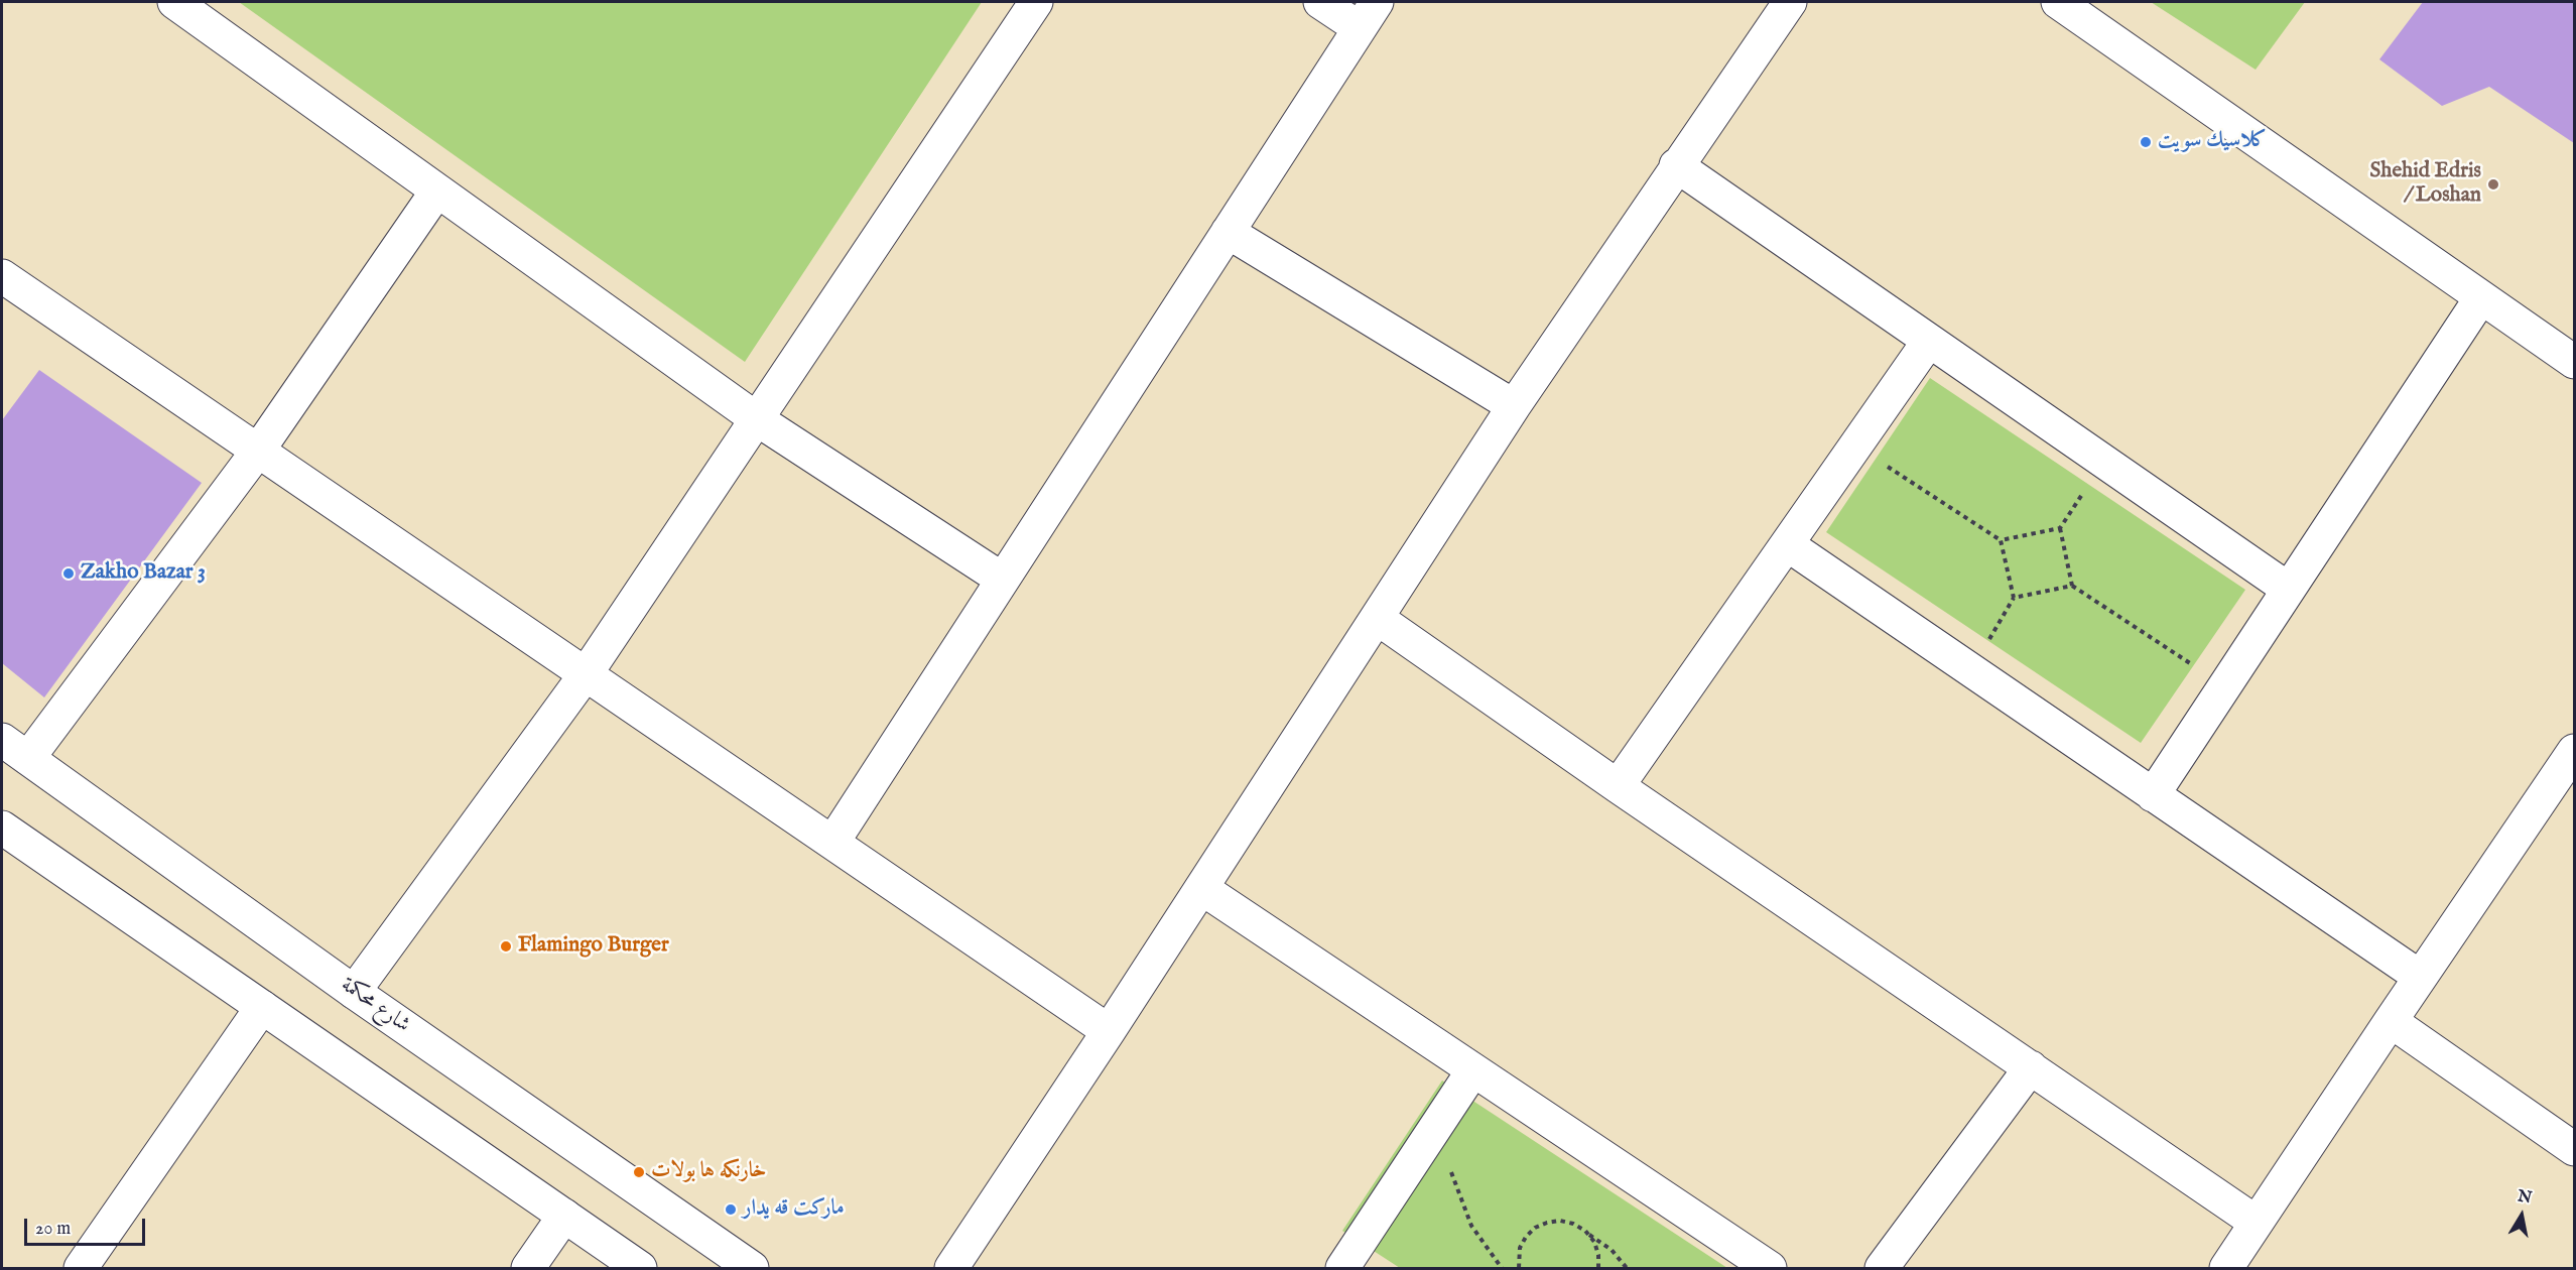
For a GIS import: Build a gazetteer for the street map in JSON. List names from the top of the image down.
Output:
{
  "streets": {
    "street": ["شارع محكمة"]
  },
  "places": [
    "كلاسيك سويت",
    "Shehid Edris / Loshan",
    "Zakho Bazar 3",
    "Flamingo Burger",
    "خارنكه ها بولات",
    "ماركت قه يدار"
  ],
  "scale_bar": "20 m",
  "north": "top"
}
